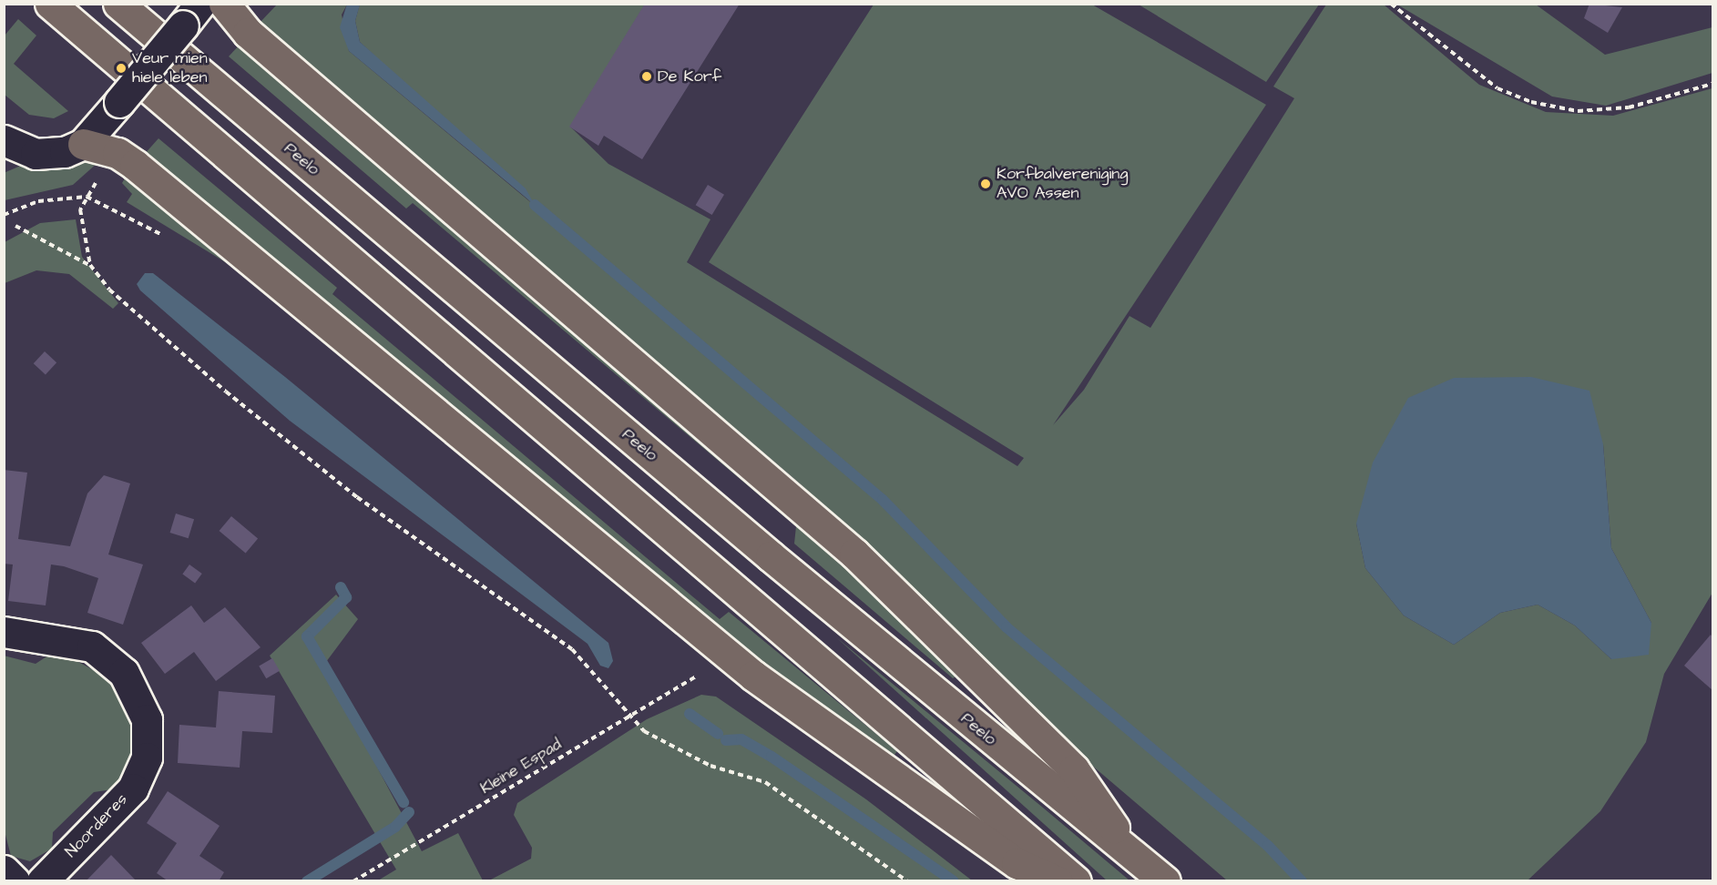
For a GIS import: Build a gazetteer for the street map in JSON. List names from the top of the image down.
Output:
{
  "streets": {
    "main road": ["Peelo"],
    "street": ["Noorderes"],
    "path": ["Kleine Espad"]
  },
  "places": ["Veur mien hiele leben", "De Korf", "Korfbalvereniging AVO Assen"]
}
